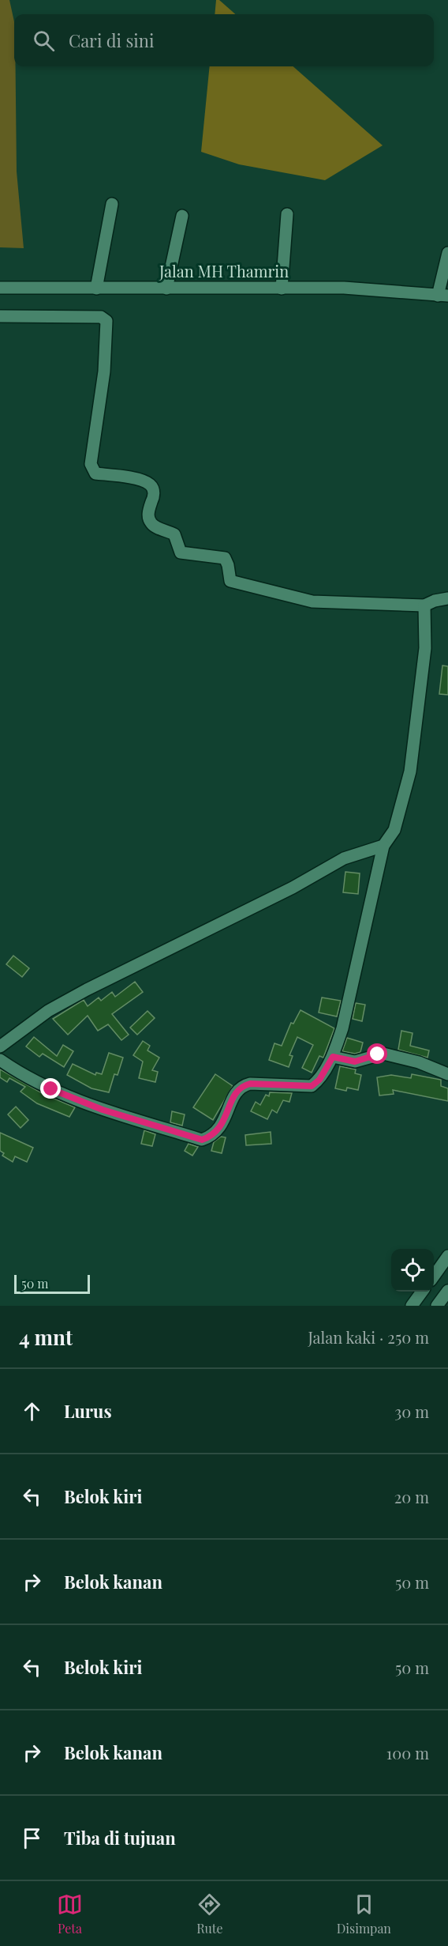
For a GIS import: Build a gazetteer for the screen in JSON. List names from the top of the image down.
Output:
{
  "streets": {
    "street": ["Jalan MH Thamrin"]
  },
  "scale_bar": "50 m",
  "page": {
    "search": "Cari di sini",
    "scale": "50 m",
    "heading": ["4 mnt", "Jalan kaki · 250 m"],
    "list": [
      ["Lurus", "30 m"],
      ["Belok kiri", "20 m"],
      ["Belok kanan", "50 m"],
      ["Belok kiri", "50 m"],
      ["Belok kanan", "100 m"],
      "Tiba di tujuan"
    ],
    "nav": ["Peta", "Rute", "Disimpan"]
  }
}
